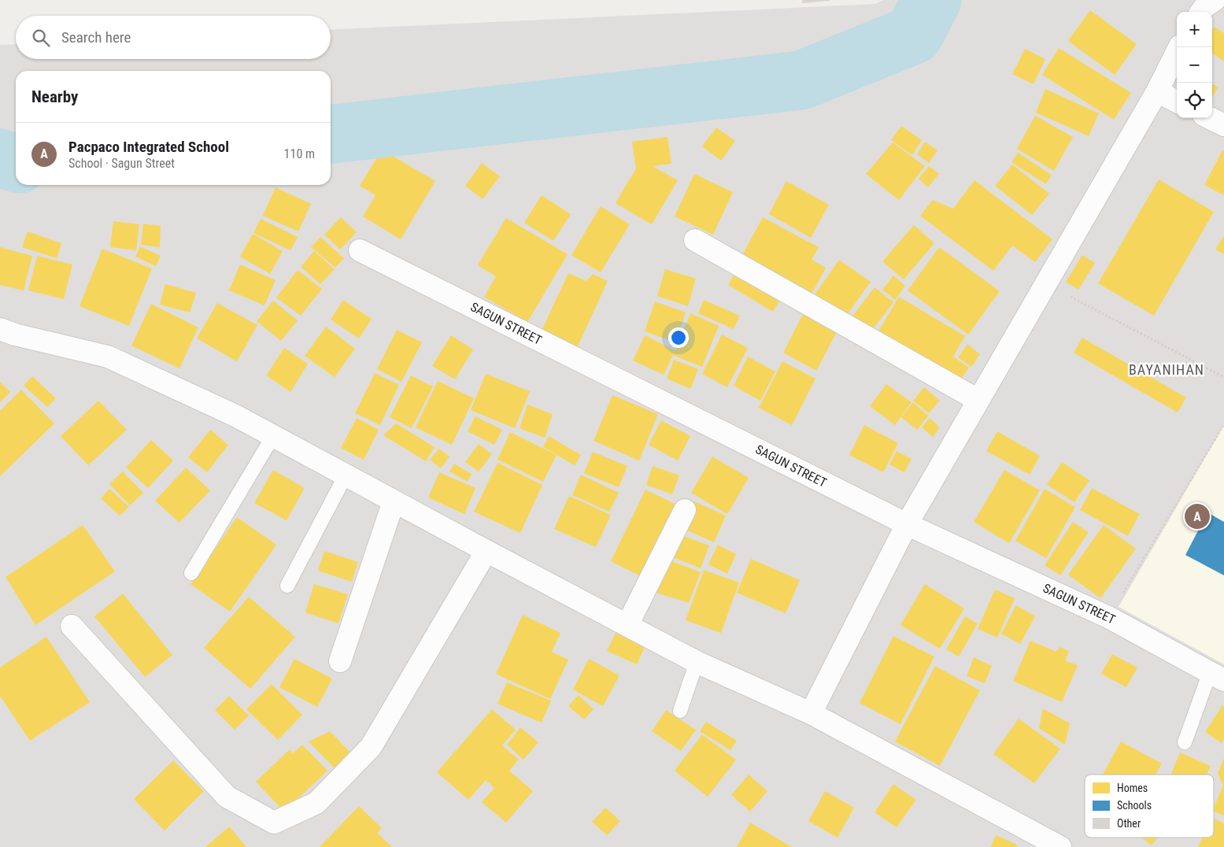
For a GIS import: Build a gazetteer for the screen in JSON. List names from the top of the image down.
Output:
{
  "streets": {
    "street": ["SAGUN STREET"]
  },
  "districts": ["BAYANIHAN"],
  "legend": ["Homes", "Schools", "Other"],
  "page": {
    "map_buttons": ["+", "−"],
    "search": "Search here",
    "heading": "Nearby",
    "list": [
      {
        "mark": "A",
        "name": "Pacpaco Integrated School",
        "note": "School · Sagun Street",
        "value": "110 m"
      }
    ],
    "pins": "A"
  }
}
